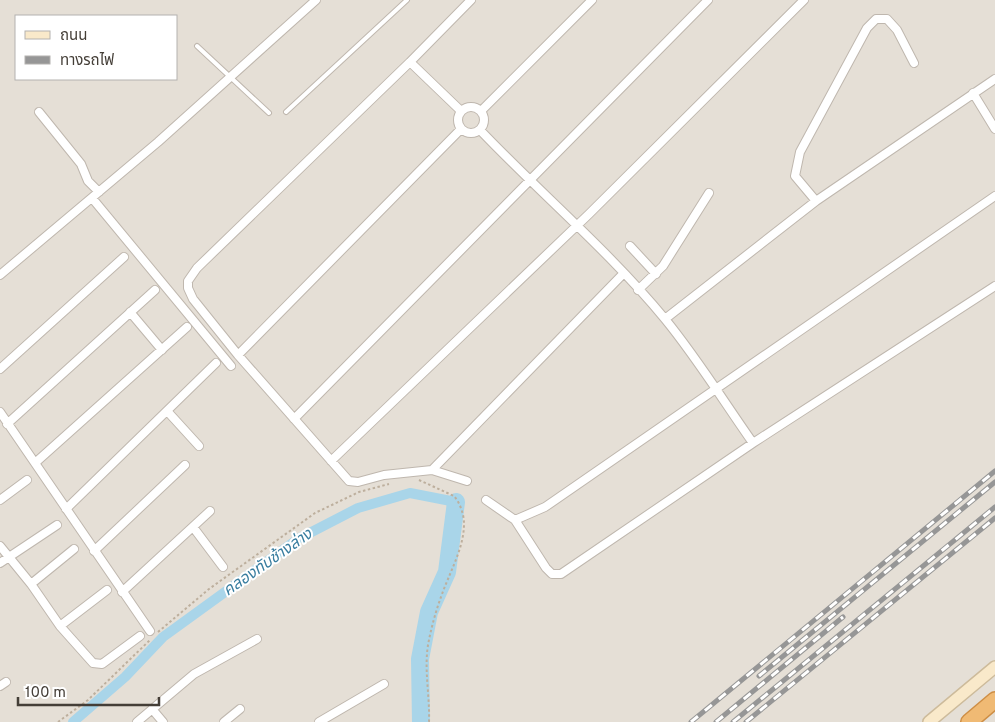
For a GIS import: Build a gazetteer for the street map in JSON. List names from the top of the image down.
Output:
{
  "water": ["คลองทับช้างล่าง"],
  "legend": ["ถนน", "ทางรถไฟ"],
  "scale_bar": "100 m"
}
